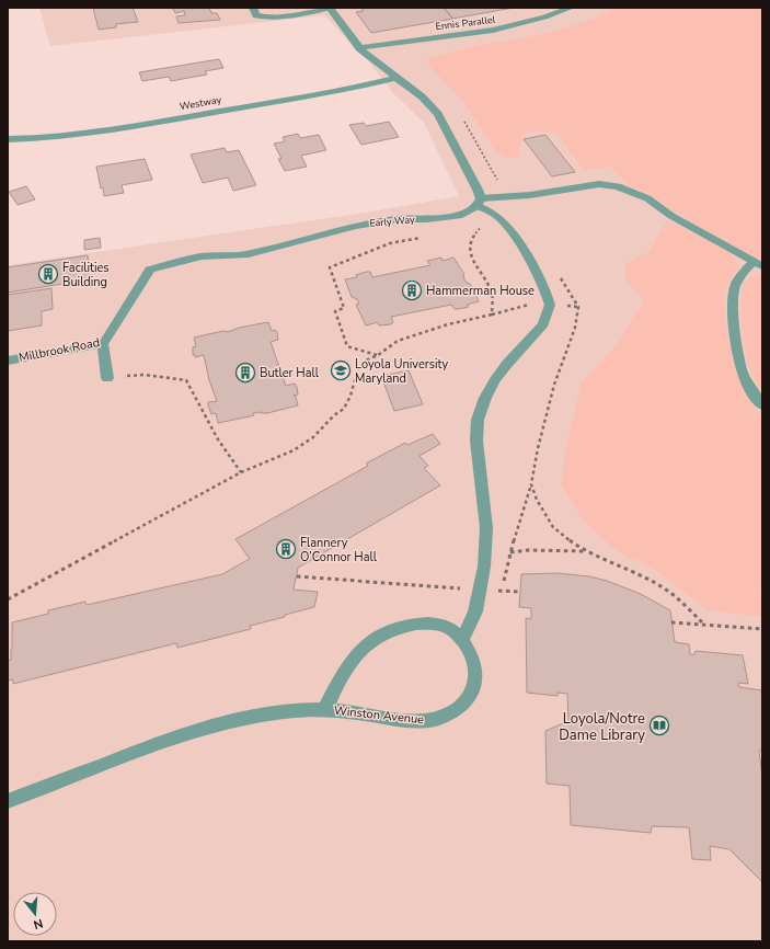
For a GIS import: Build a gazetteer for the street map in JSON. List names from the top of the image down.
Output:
{
  "streets": {
    "street": [
      "Ennis Parallel",
      "Westway",
      "Early Way",
      "Millbrook Road",
      "Winston Avenue"
    ]
  },
  "crossings": [
    ["Early Way", "Millbrook Road"]
  ],
  "places": {
    "building": [
      "Facilities Building",
      "Hammerman House",
      "Butler Hall",
      "Flannery O’Connor Hall"
    ],
    "school or university": ["Loyola University Maryland"],
    "library": ["Loyola/Notre Dame Library"]
  },
  "north": "bottom"
}
